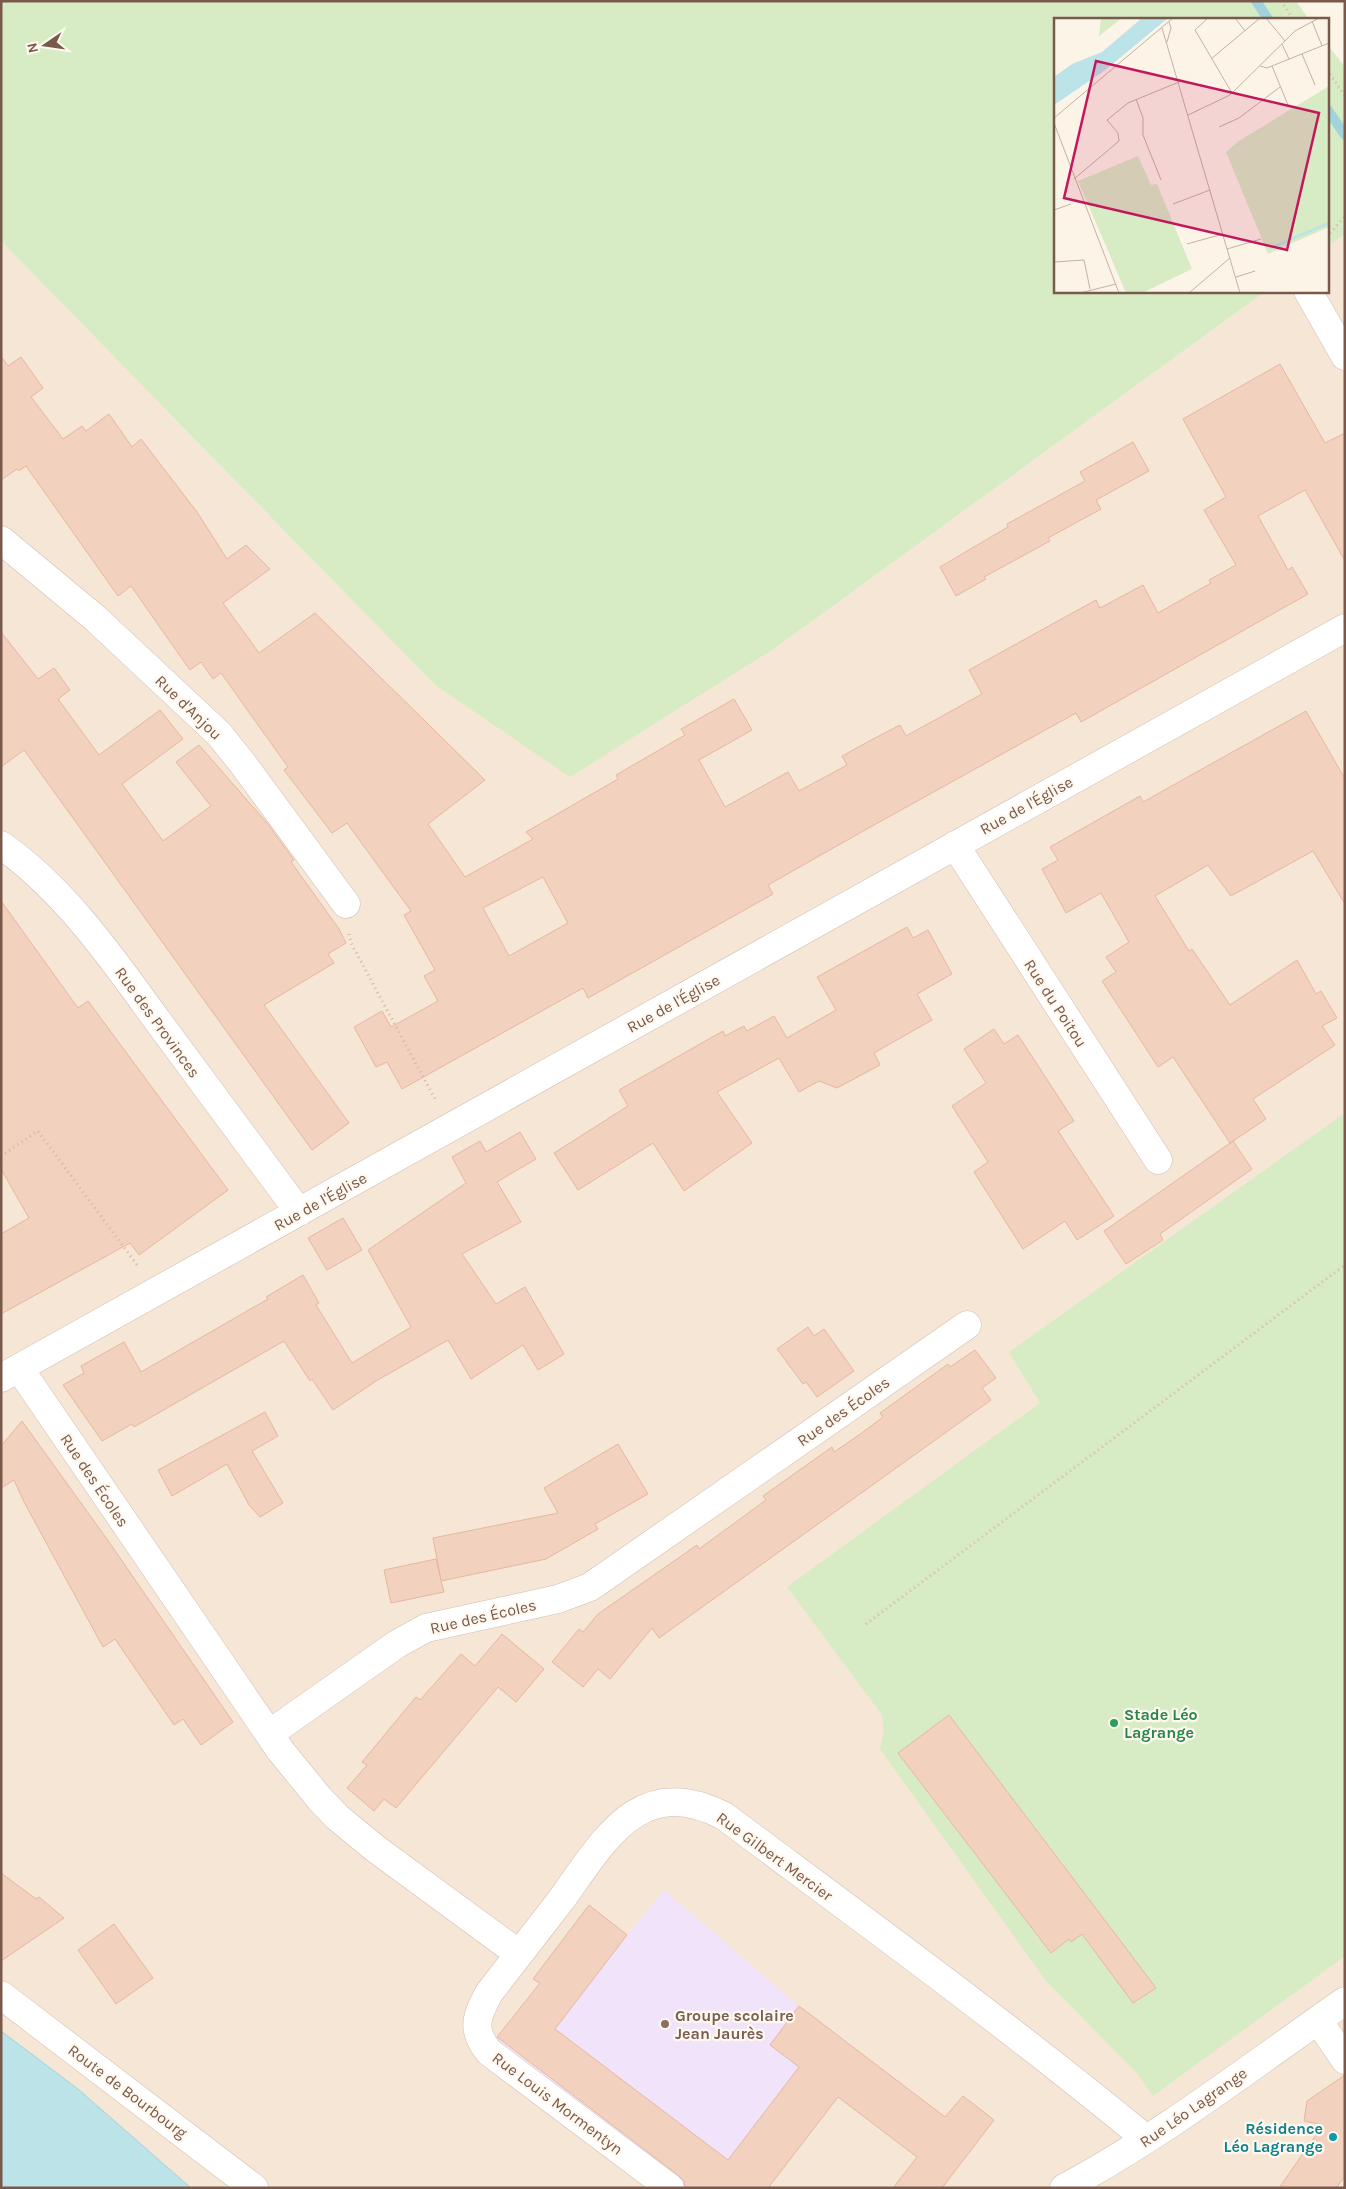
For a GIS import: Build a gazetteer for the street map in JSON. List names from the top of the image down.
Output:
{
  "streets": {
    "street": [
      "Rue d'Anjou",
      "Rue de l'Église",
      "Rue du Poitou",
      "Rue des Provinces",
      "Rue des Écoles",
      "Rue Gilbert Mercier",
      "Route de Bourbourg",
      "Rue Louis Mormentyn",
      "Rue Léo Lagrange"
    ]
  },
  "crossings": [
    ["Rue de l'Église", "Rue du Poitou"],
    ["Rue de l'Église", "Rue des Provinces"],
    ["Rue de l'Église", "Rue des Écoles"],
    ["Rue Gilbert Mercier", "Rue Louis Mormentyn"],
    ["Rue Gilbert Mercier", "Rue Léo Lagrange"]
  ],
  "places": ["Stade Léo Lagrange", "Groupe scolaire Jean Jaurès", "Résidence Léo Lagrange"],
  "north": "left"
}
